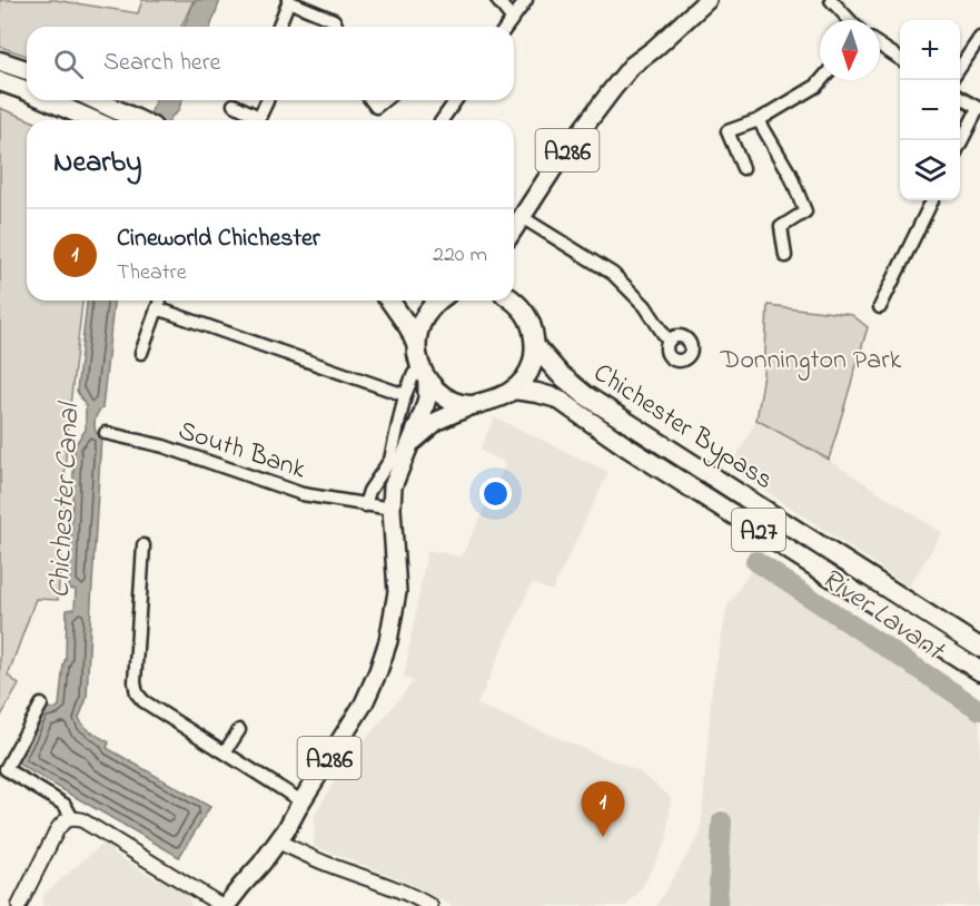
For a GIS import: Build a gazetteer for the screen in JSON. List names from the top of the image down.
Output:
{
  "streets": {
    "highway": ["Chichester Bypass", "A27"],
    "main road": ["A286"],
    "street": ["South Bank"]
  },
  "crossings": [
    ["A286", "Chichester Bypass"],
    ["A286", "South Bank"]
  ],
  "water": ["Chichester Canal", "River Lavant"],
  "parks": ["Donnington Park"],
  "north": "bottom",
  "page": {
    "map_buttons": ["+", "−"],
    "search": "Search here",
    "heading": "Nearby",
    "list": [
      {
        "mark": "1",
        "name": "Cineworld Chichester",
        "note": "Theatre",
        "value": "220 m"
      }
    ],
    "pins": "1"
  }
}
